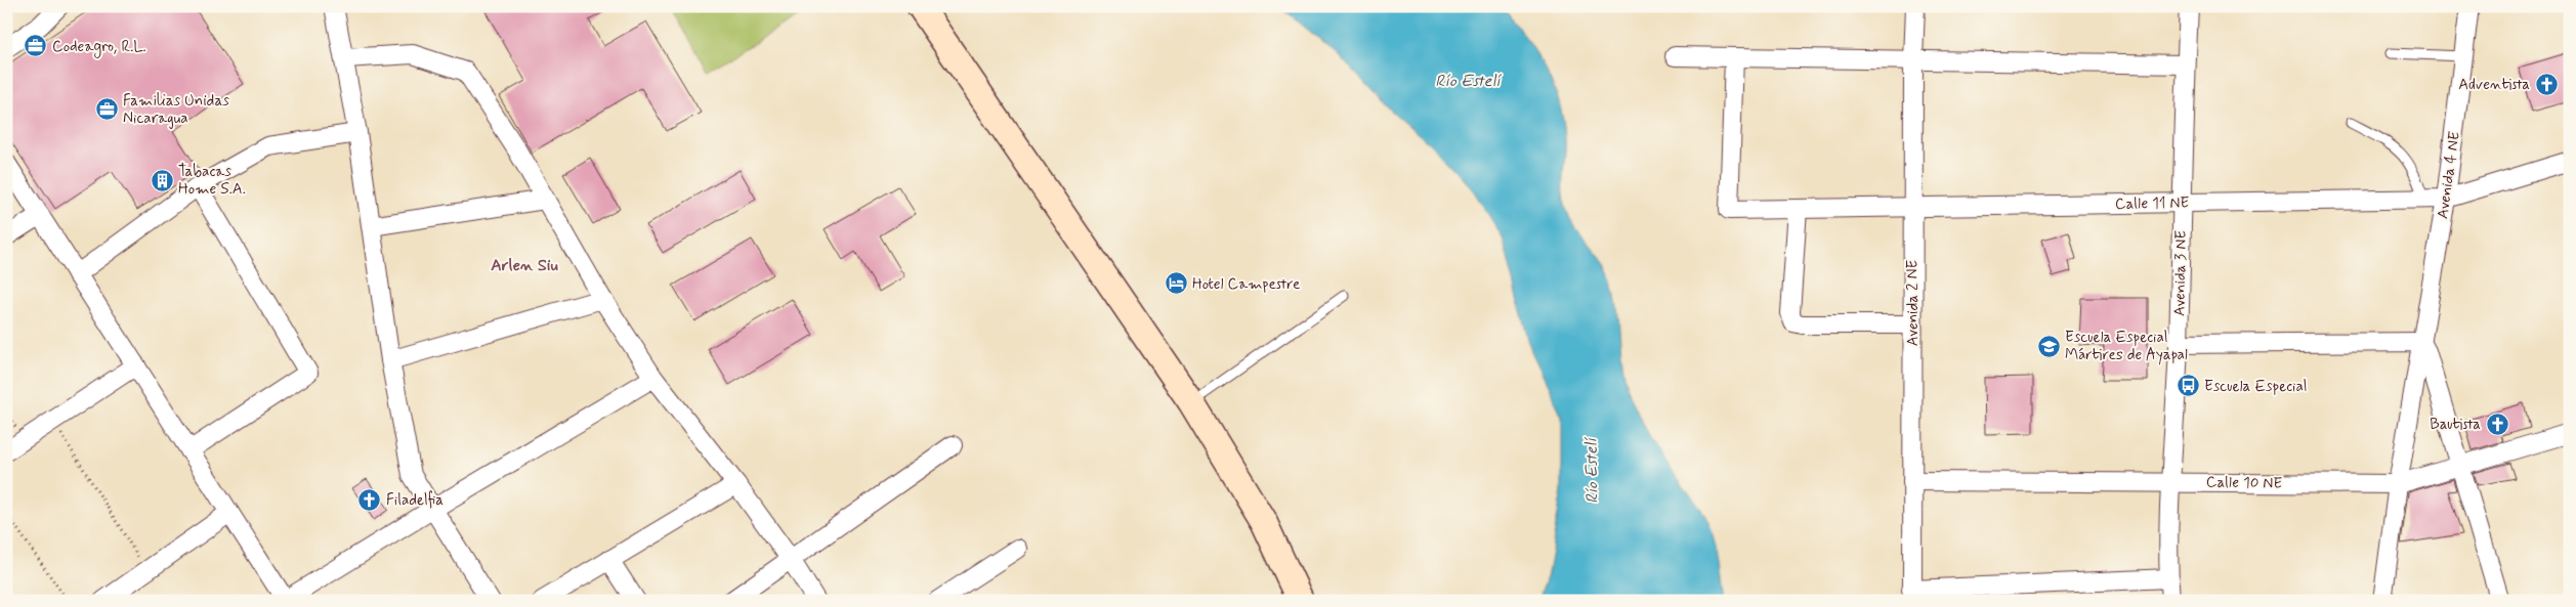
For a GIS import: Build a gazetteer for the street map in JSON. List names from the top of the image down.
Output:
{
  "streets": {
    "street": [
      "Avenida 4 NE",
      "Calle 11 NE",
      "Avenida 3 NE",
      "Avenida 2 NE",
      "Calle 10 NE"
    ]
  },
  "crossings": [
    ["Avenida 4 NE", "Calle 11 NE"],
    ["Avenida 4 NE", "Calle 10 NE"],
    ["Calle 11 NE", "Avenida 3 NE"],
    ["Calle 11 NE", "Avenida 2 NE"],
    ["Avenida 3 NE", "Calle 10 NE"],
    ["Avenida 2 NE", "Calle 10 NE"]
  ],
  "districts": ["Arlen Siu"],
  "water": ["Río Estelí"],
  "places": {
    "office": ["Codeagro, R.L.", "Familias Unidas Nicaragua"],
    "church": ["Adventista", "Bautista", "Filadelfia"],
    "building": ["Tabacas Home S.A."],
    "hotel": ["Hotel Campestre"],
    "school or university": ["Escuela Especial Mártires de Ayapal"],
    "bus stop": ["Escuela Especial"]
  }
}
